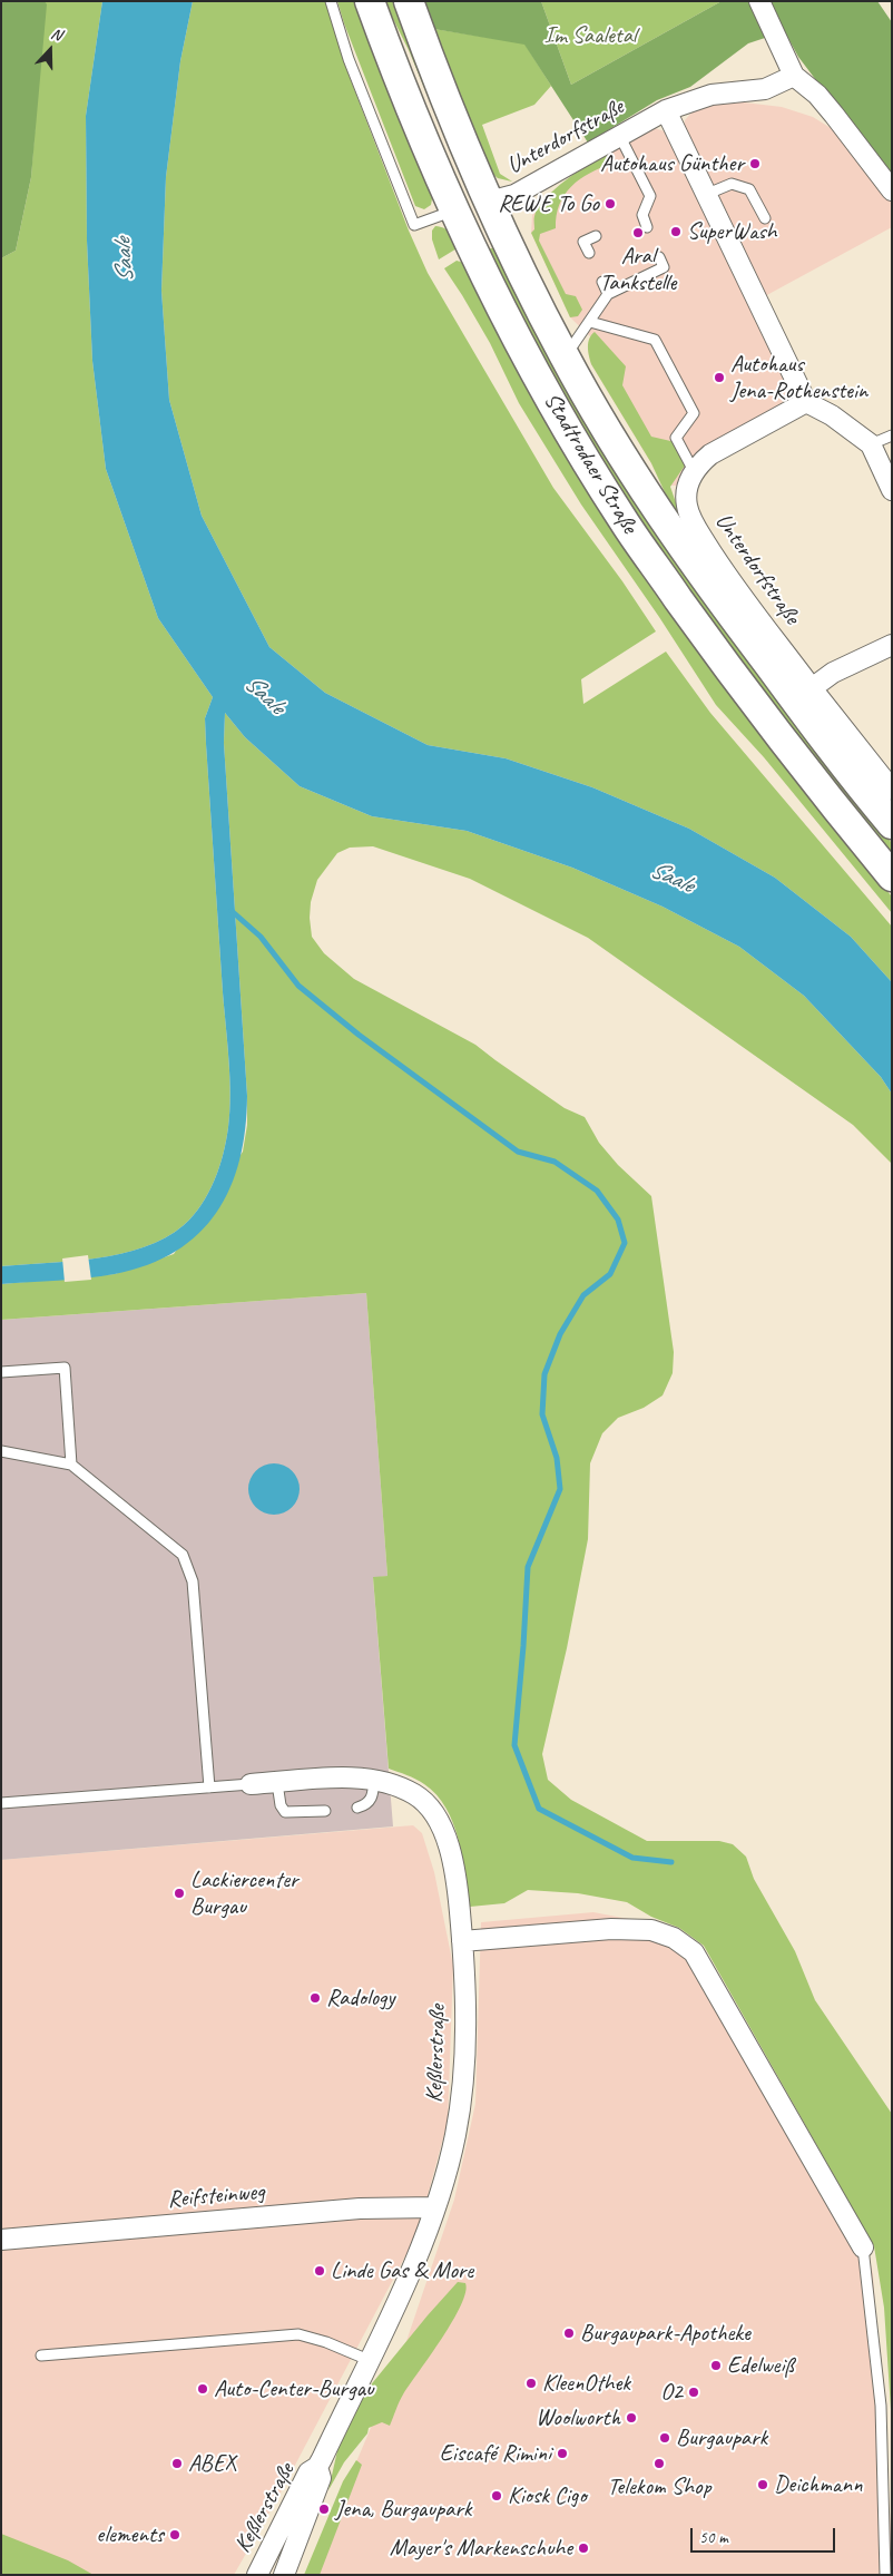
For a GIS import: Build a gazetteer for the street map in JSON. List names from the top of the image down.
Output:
{
  "streets": {
    "main road": ["Stadtrodaer Straße"],
    "street": ["Unterdorfstraße", "Keßlerstraße", "Reifsteinweg"]
  },
  "crossings": [
    ["Unterdorfstraße", "Stadtrodaer Straße"],
    ["Keßlerstraße", "Reifsteinweg"]
  ],
  "water": ["Saale"],
  "parks": ["Im Saaletal"],
  "places": [
    "Autohaus Günther",
    "REWE To Go",
    "SuperWash",
    "Aral Tankstelle",
    "Autohaus Jena-Rothenstein",
    "Lackiercenter Burgau",
    "Radology",
    "Linde Gas & More",
    "Burgaupark-Apotheke",
    "Edelweiß",
    "KleenOthek",
    "Auto-Center-Burgau",
    "O2",
    "Woolworth",
    "Burgaupark",
    "Eiscafé Rimini",
    "ABEX",
    "Telekom Shop",
    "Deichmann",
    "Kiosk Cigo",
    "Jena, Burgaupark",
    "elements",
    "Mayer's Markenschuhe"
  ],
  "scale_bar": "50 m",
  "north": "top"
}
